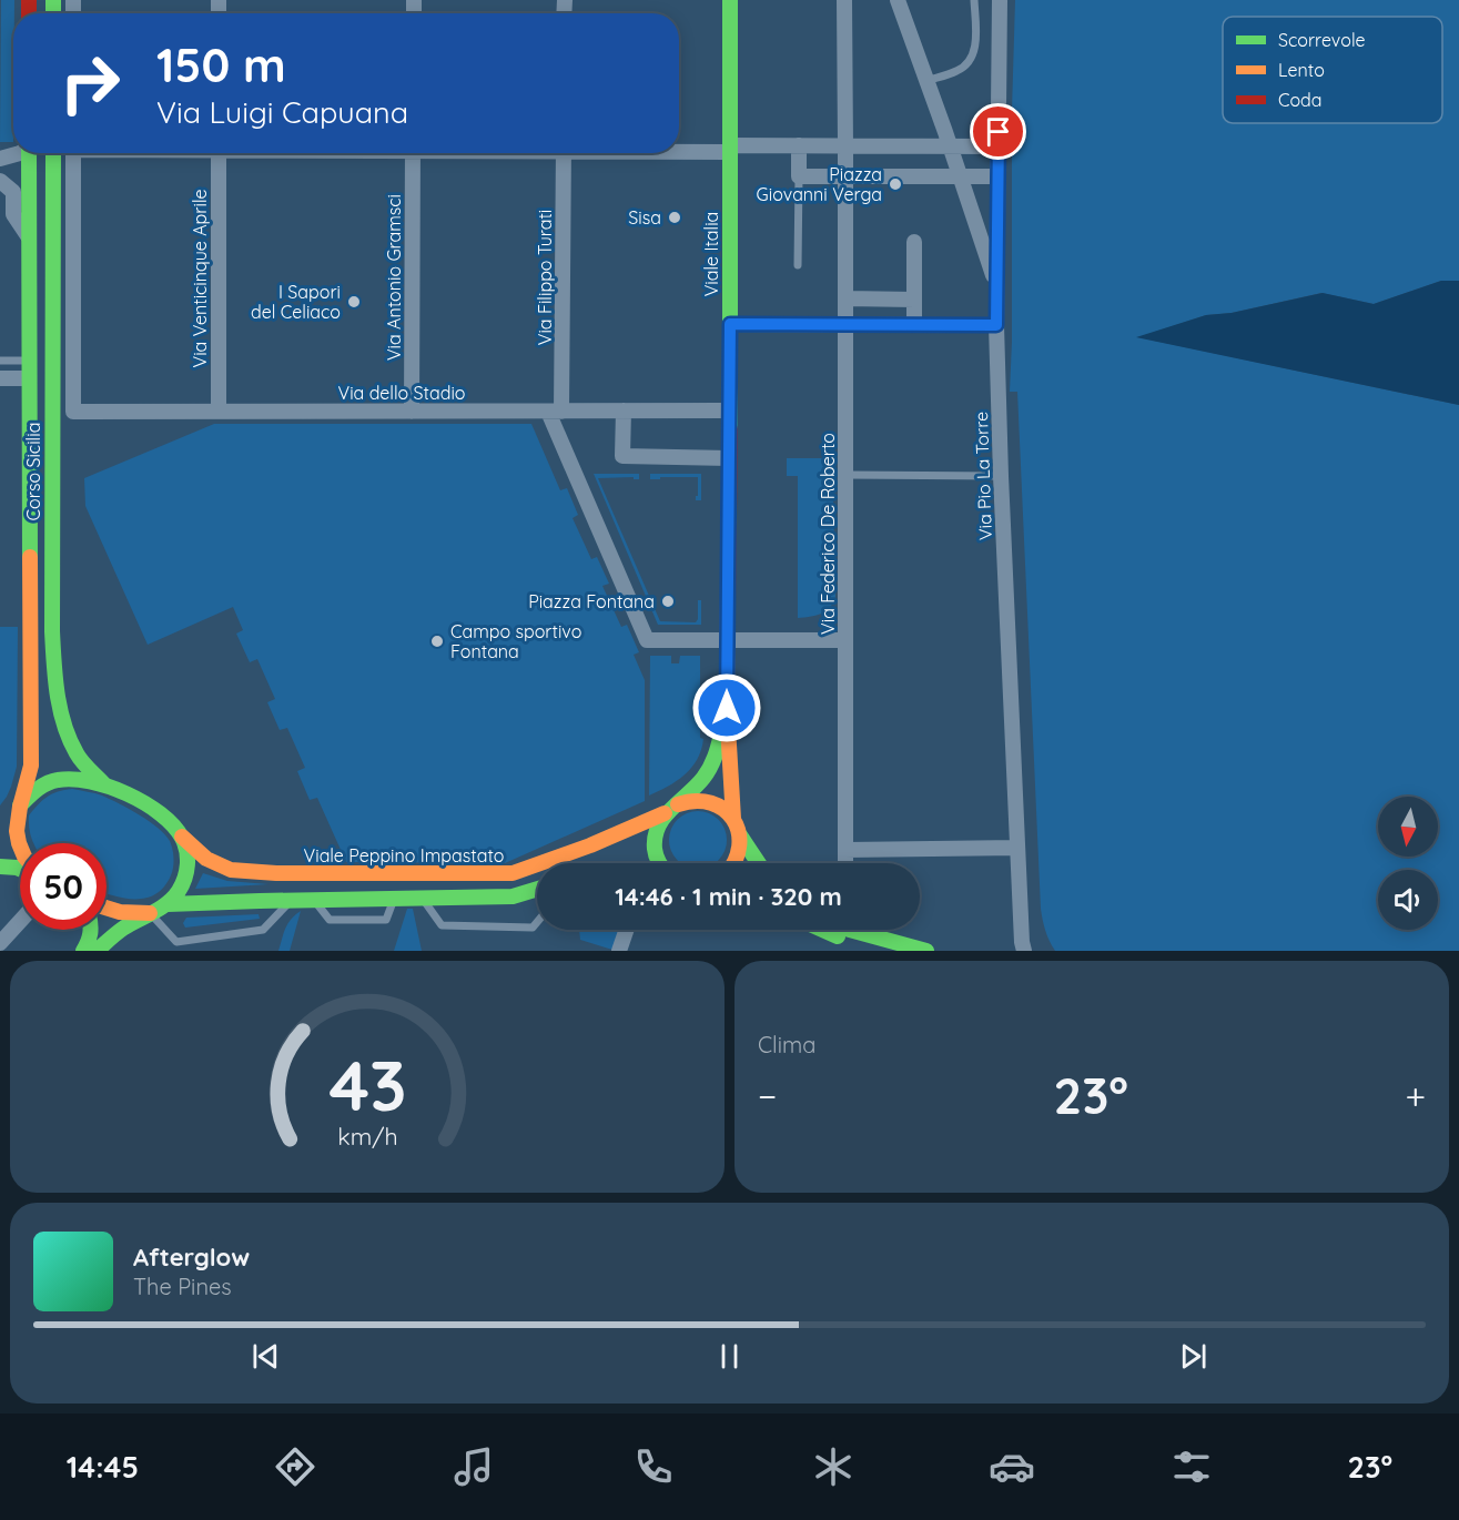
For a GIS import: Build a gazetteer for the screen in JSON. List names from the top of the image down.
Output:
{
  "streets": {
    "main road": ["Viale Italia", "Corso Sicilia", "Viale Peppino Impastato"],
    "street": [
      "Via Antonio Gramsci",
      "Via Filippo Turati",
      "Via Venticinque Aprile",
      "Via dello Stadio",
      "Via Pio La Torre",
      "Via Federico De Roberto"
    ]
  },
  "crossings": [
    ["Viale Italia", "Via dello Stadio"],
    ["Viale Italia", "Viale Peppino Impastato"],
    ["Via Antonio Gramsci", "Via dello Stadio"],
    ["Via Filippo Turati", "Via dello Stadio"],
    ["Via Venticinque Aprile", "Via dello Stadio"],
    ["Corso Sicilia", "Viale Peppino Impastato"]
  ],
  "places": [
    "Piazza Giovanni Verga",
    "Sisa",
    "I Sapori del Celiaco",
    "Piazza Fontana",
    "Campo sportivo Fontana"
  ],
  "legend": ["Scorrevole", "Lento", "Coda"],
  "north": "bottom",
  "page": {
    "turn": ["150 m", "Via Luigi Capuana"],
    "limit": "50",
    "trip": "14:46 · 1 min · 320 m",
    "tile": "Clima",
    "heat": ["−", "23°", "+"],
    "song": ["Afterglow", "The Pines"],
    "tabs": ["14:45", "23°"],
    "gauge": ["43", "km/h"]
  }
}
